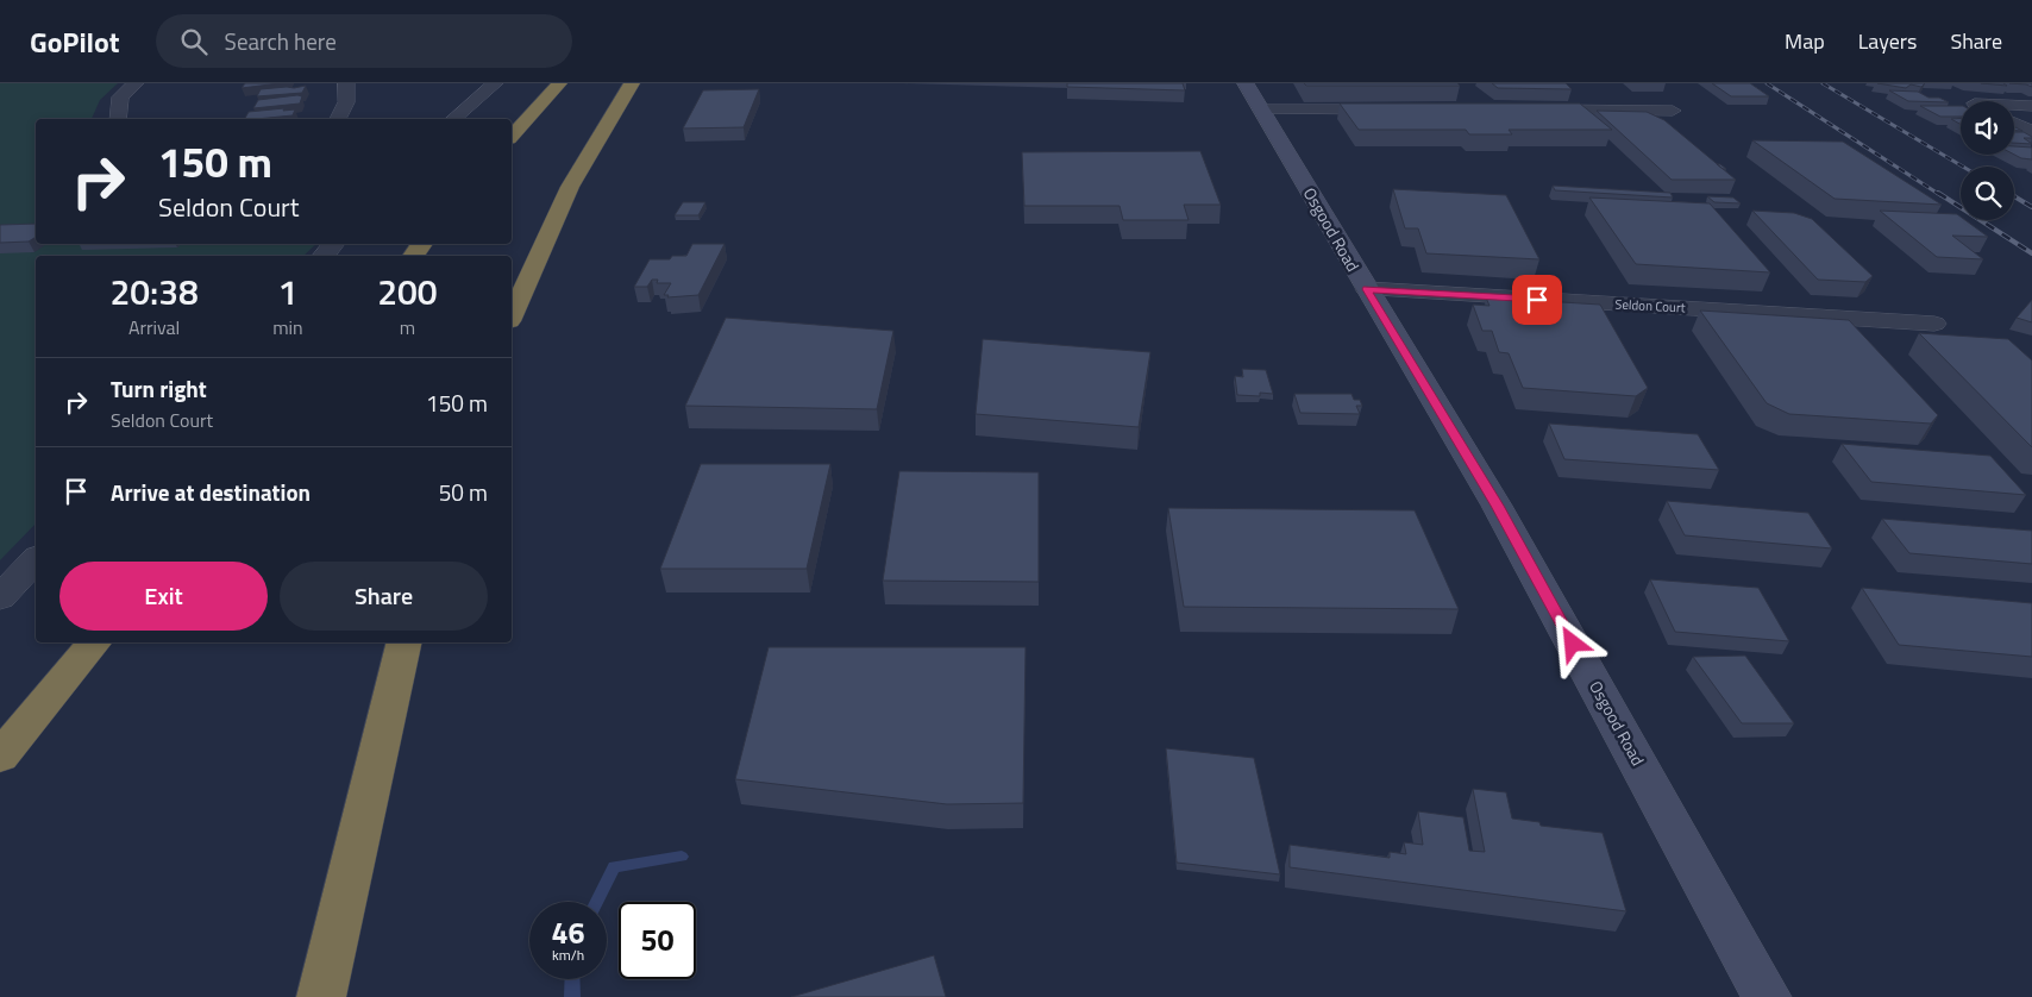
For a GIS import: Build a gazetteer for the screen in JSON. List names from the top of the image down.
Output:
{
  "streets": {
    "main road": ["Osgood Road"],
    "street": ["Seldon Court"]
  },
  "crossings": [
    ["Osgood Road", "Seldon Court"]
  ],
  "page": {
    "header": "GoPilot",
    "search": "Search here",
    "nav": ["Map", "Layers", "Share"],
    "turn": ["150 m", "Seldon Court"],
    "eta": [
      "20:38",
      "Arrival",
      "1",
      "min",
      "200",
      "m"
    ],
    "list": [
      {
        "name": "Turn right",
        "note": "Seldon Court",
        "value": "150 m"
      },
      {
        "name": "Arrive at destination",
        "value": "50 m"
      }
    ],
    "buttons": ["Exit", "Share"],
    "speed": "46 km/h",
    "limit": "50"
  }
}
